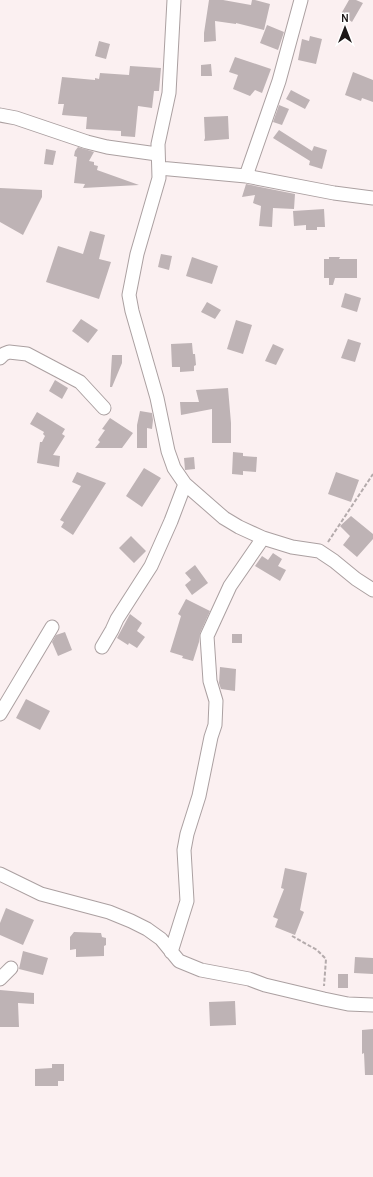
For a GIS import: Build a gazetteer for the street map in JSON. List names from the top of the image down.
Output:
{
  "north": "top"
}
